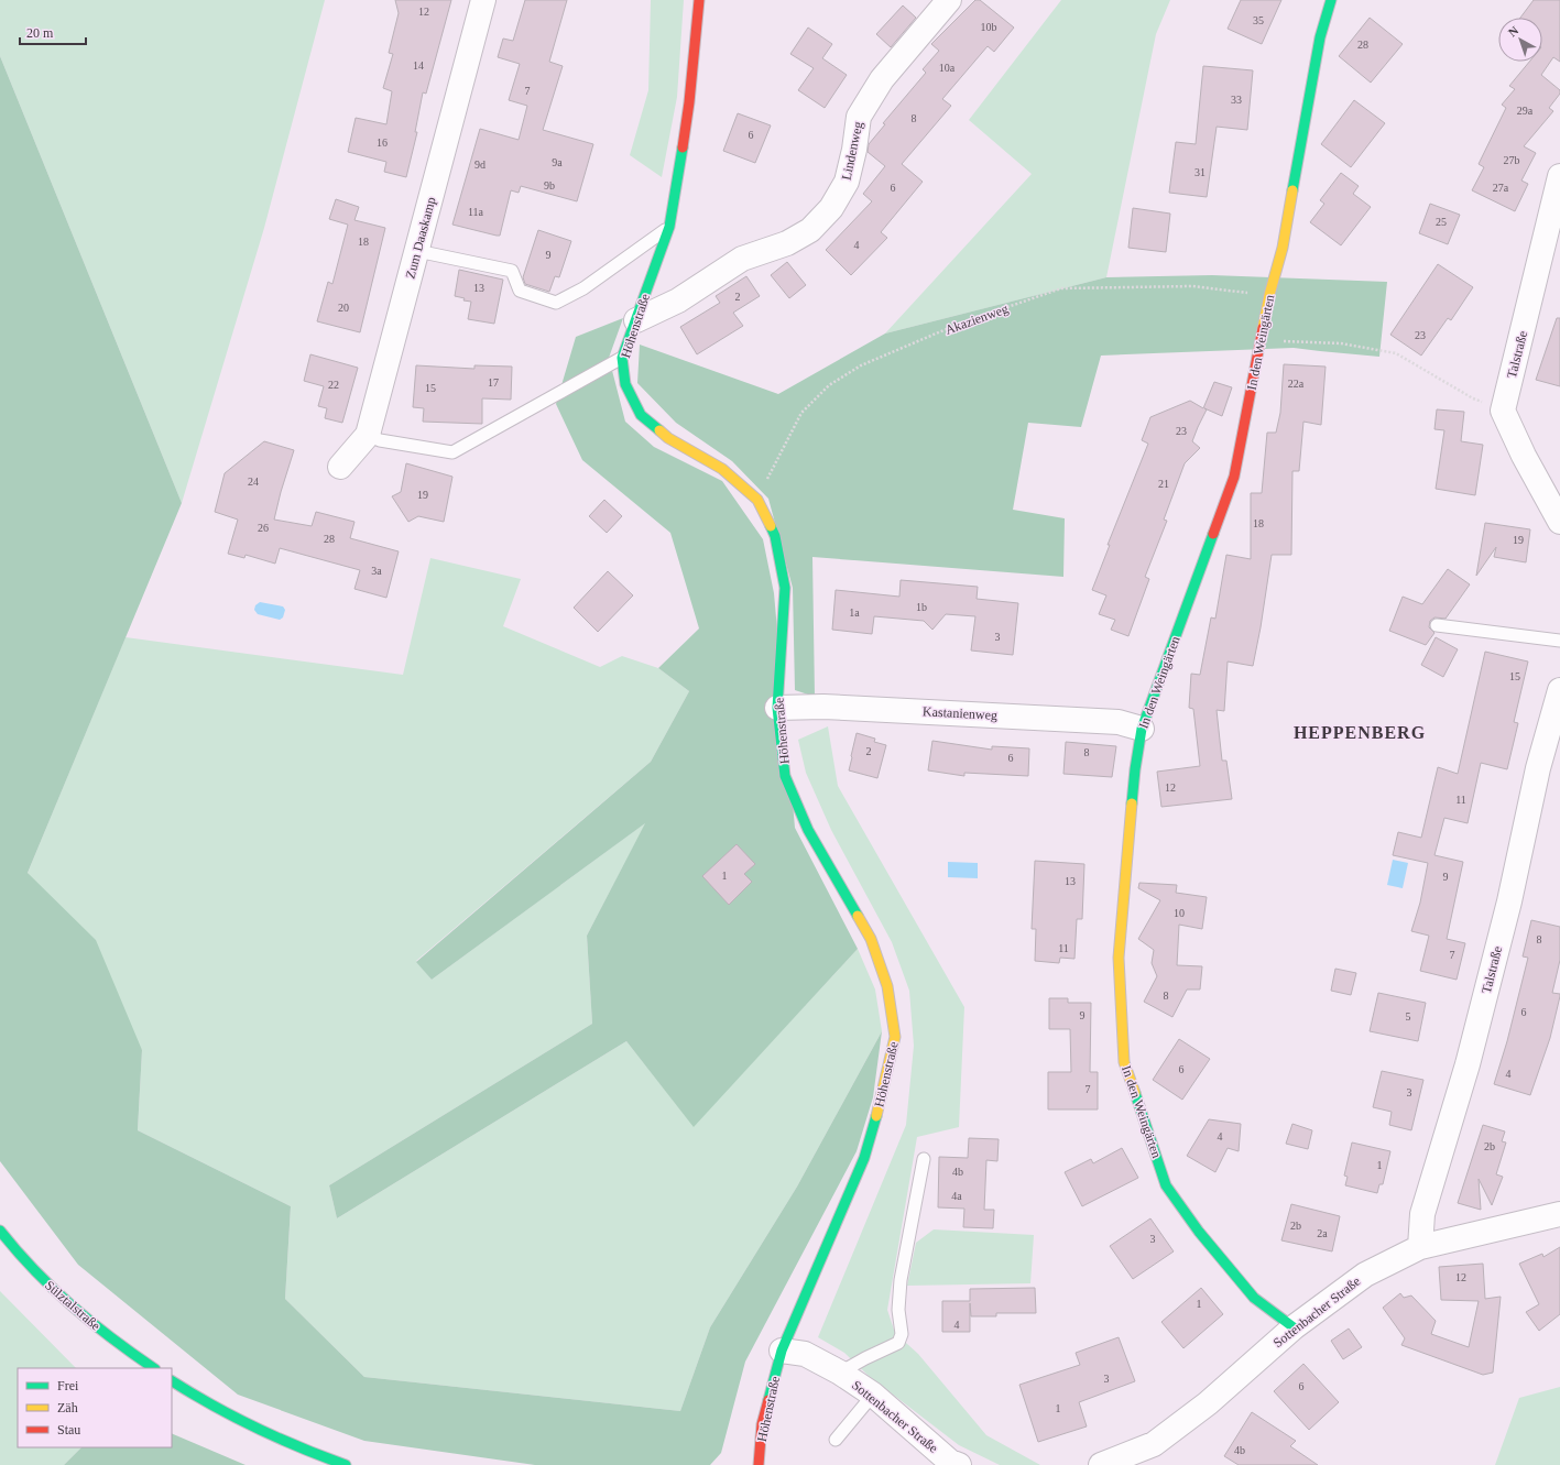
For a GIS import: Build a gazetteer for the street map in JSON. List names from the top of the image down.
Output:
{
  "streets": {
    "main road": ["Höhenstraße", "In den Weingärten", "Sülztalstraße"],
    "street": [
      "Lindenweg",
      "Zum Daaskamp",
      "Talstraße",
      "Kastanienweg",
      "Sottenbacher Straße"
    ],
    "path": ["Akazienweg"]
  },
  "crossings": [
    ["Lindenweg", "Höhenstraße"],
    ["Akazienweg", "Höhenstraße"],
    ["Akazienweg", "In den Weingärten"],
    ["Höhenstraße", "Kastanienweg"],
    ["Höhenstraße", "Sottenbacher Straße"],
    ["In den Weingärten", "Kastanienweg"],
    ["In den Weingärten", "Sottenbacher Straße"],
    ["Talstraße", "Sottenbacher Straße"]
  ],
  "districts": ["HEPPENBERG"],
  "house_numbers": [
    "12",
    "35",
    "10b",
    "28",
    "14",
    "10a",
    "7",
    "33",
    "29a",
    "8",
    "6",
    "16",
    "27b",
    "9a",
    "9d",
    "31",
    "9b",
    "6",
    "27a",
    "11a",
    "25",
    "18",
    "4",
    "9",
    "13",
    "2",
    "20",
    "23",
    "17",
    "22a",
    "22",
    "15",
    "23",
    "24",
    "21",
    "19",
    "18",
    "26",
    "28",
    "19",
    "3a",
    "1b",
    "1a",
    "3",
    "15",
    "2",
    "8",
    "6",
    "12",
    "11",
    "1",
    "9",
    "13",
    "10",
    "8",
    "11",
    "7",
    "8",
    "6",
    "9",
    "5",
    "6",
    "4",
    "7",
    "3",
    "4",
    "2b",
    "1",
    "4b",
    "4a",
    "2b",
    "2a",
    "3",
    "12",
    "1",
    "4",
    "3",
    "6",
    "1",
    "4b"
  ],
  "legend": ["Frei", "Zäh", "Stau"],
  "scale_bar": "20 m",
  "north": "top left"
}
